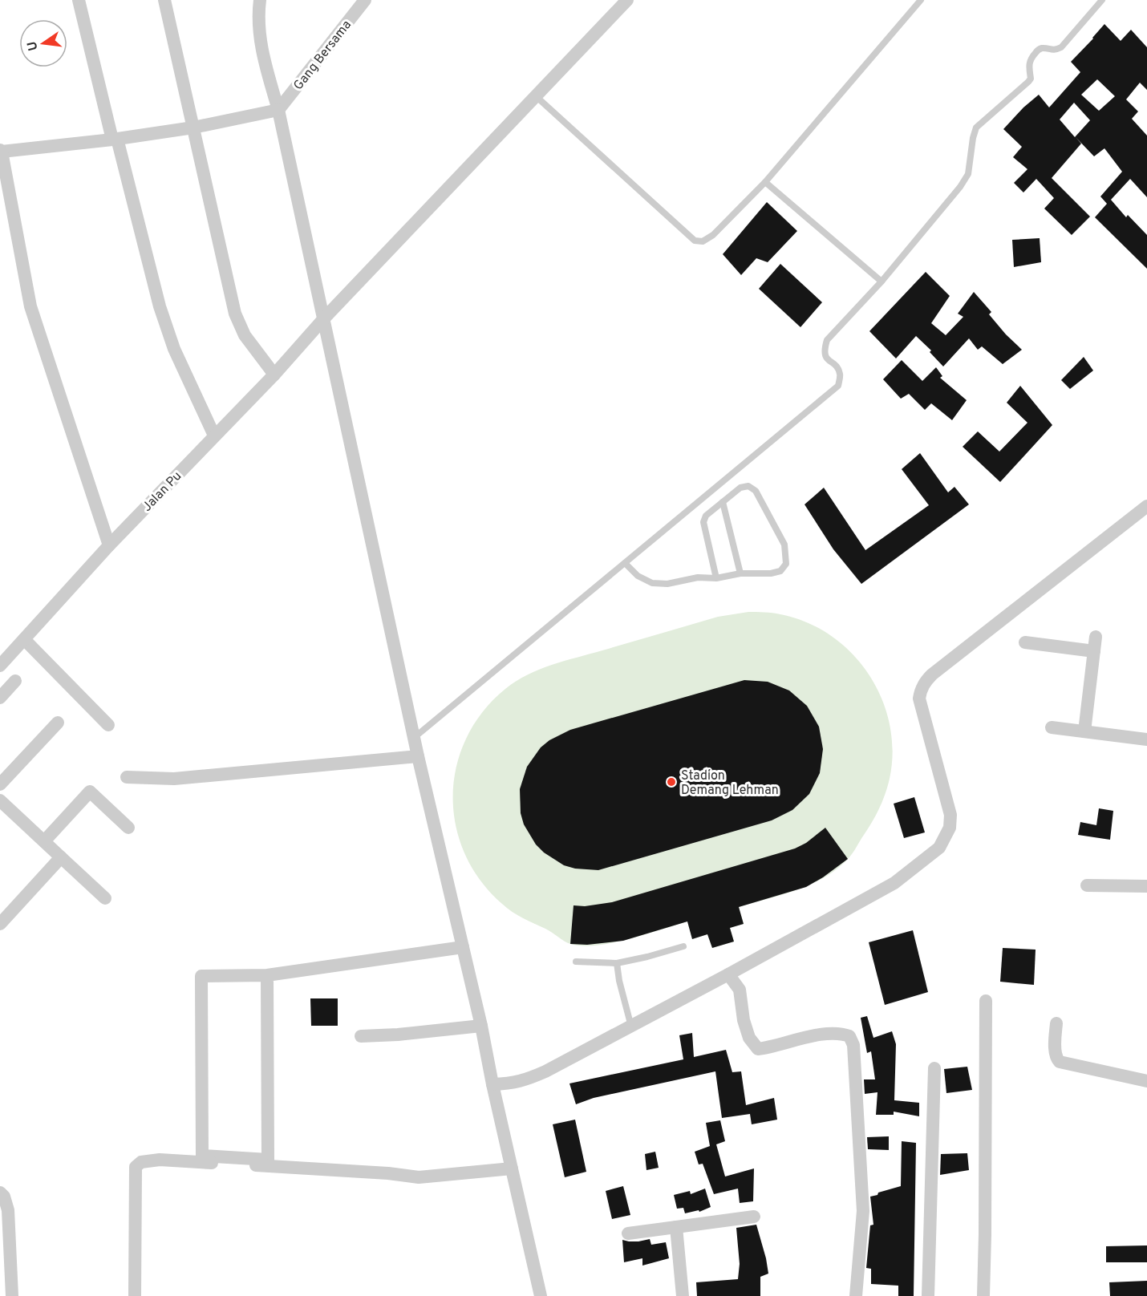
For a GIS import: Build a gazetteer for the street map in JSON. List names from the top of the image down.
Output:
{
  "streets": {
    "street": ["Gang Bersama", "Jalan Pu"]
  },
  "places": ["Stadion Demang Lehman"],
  "north": "left"
}
